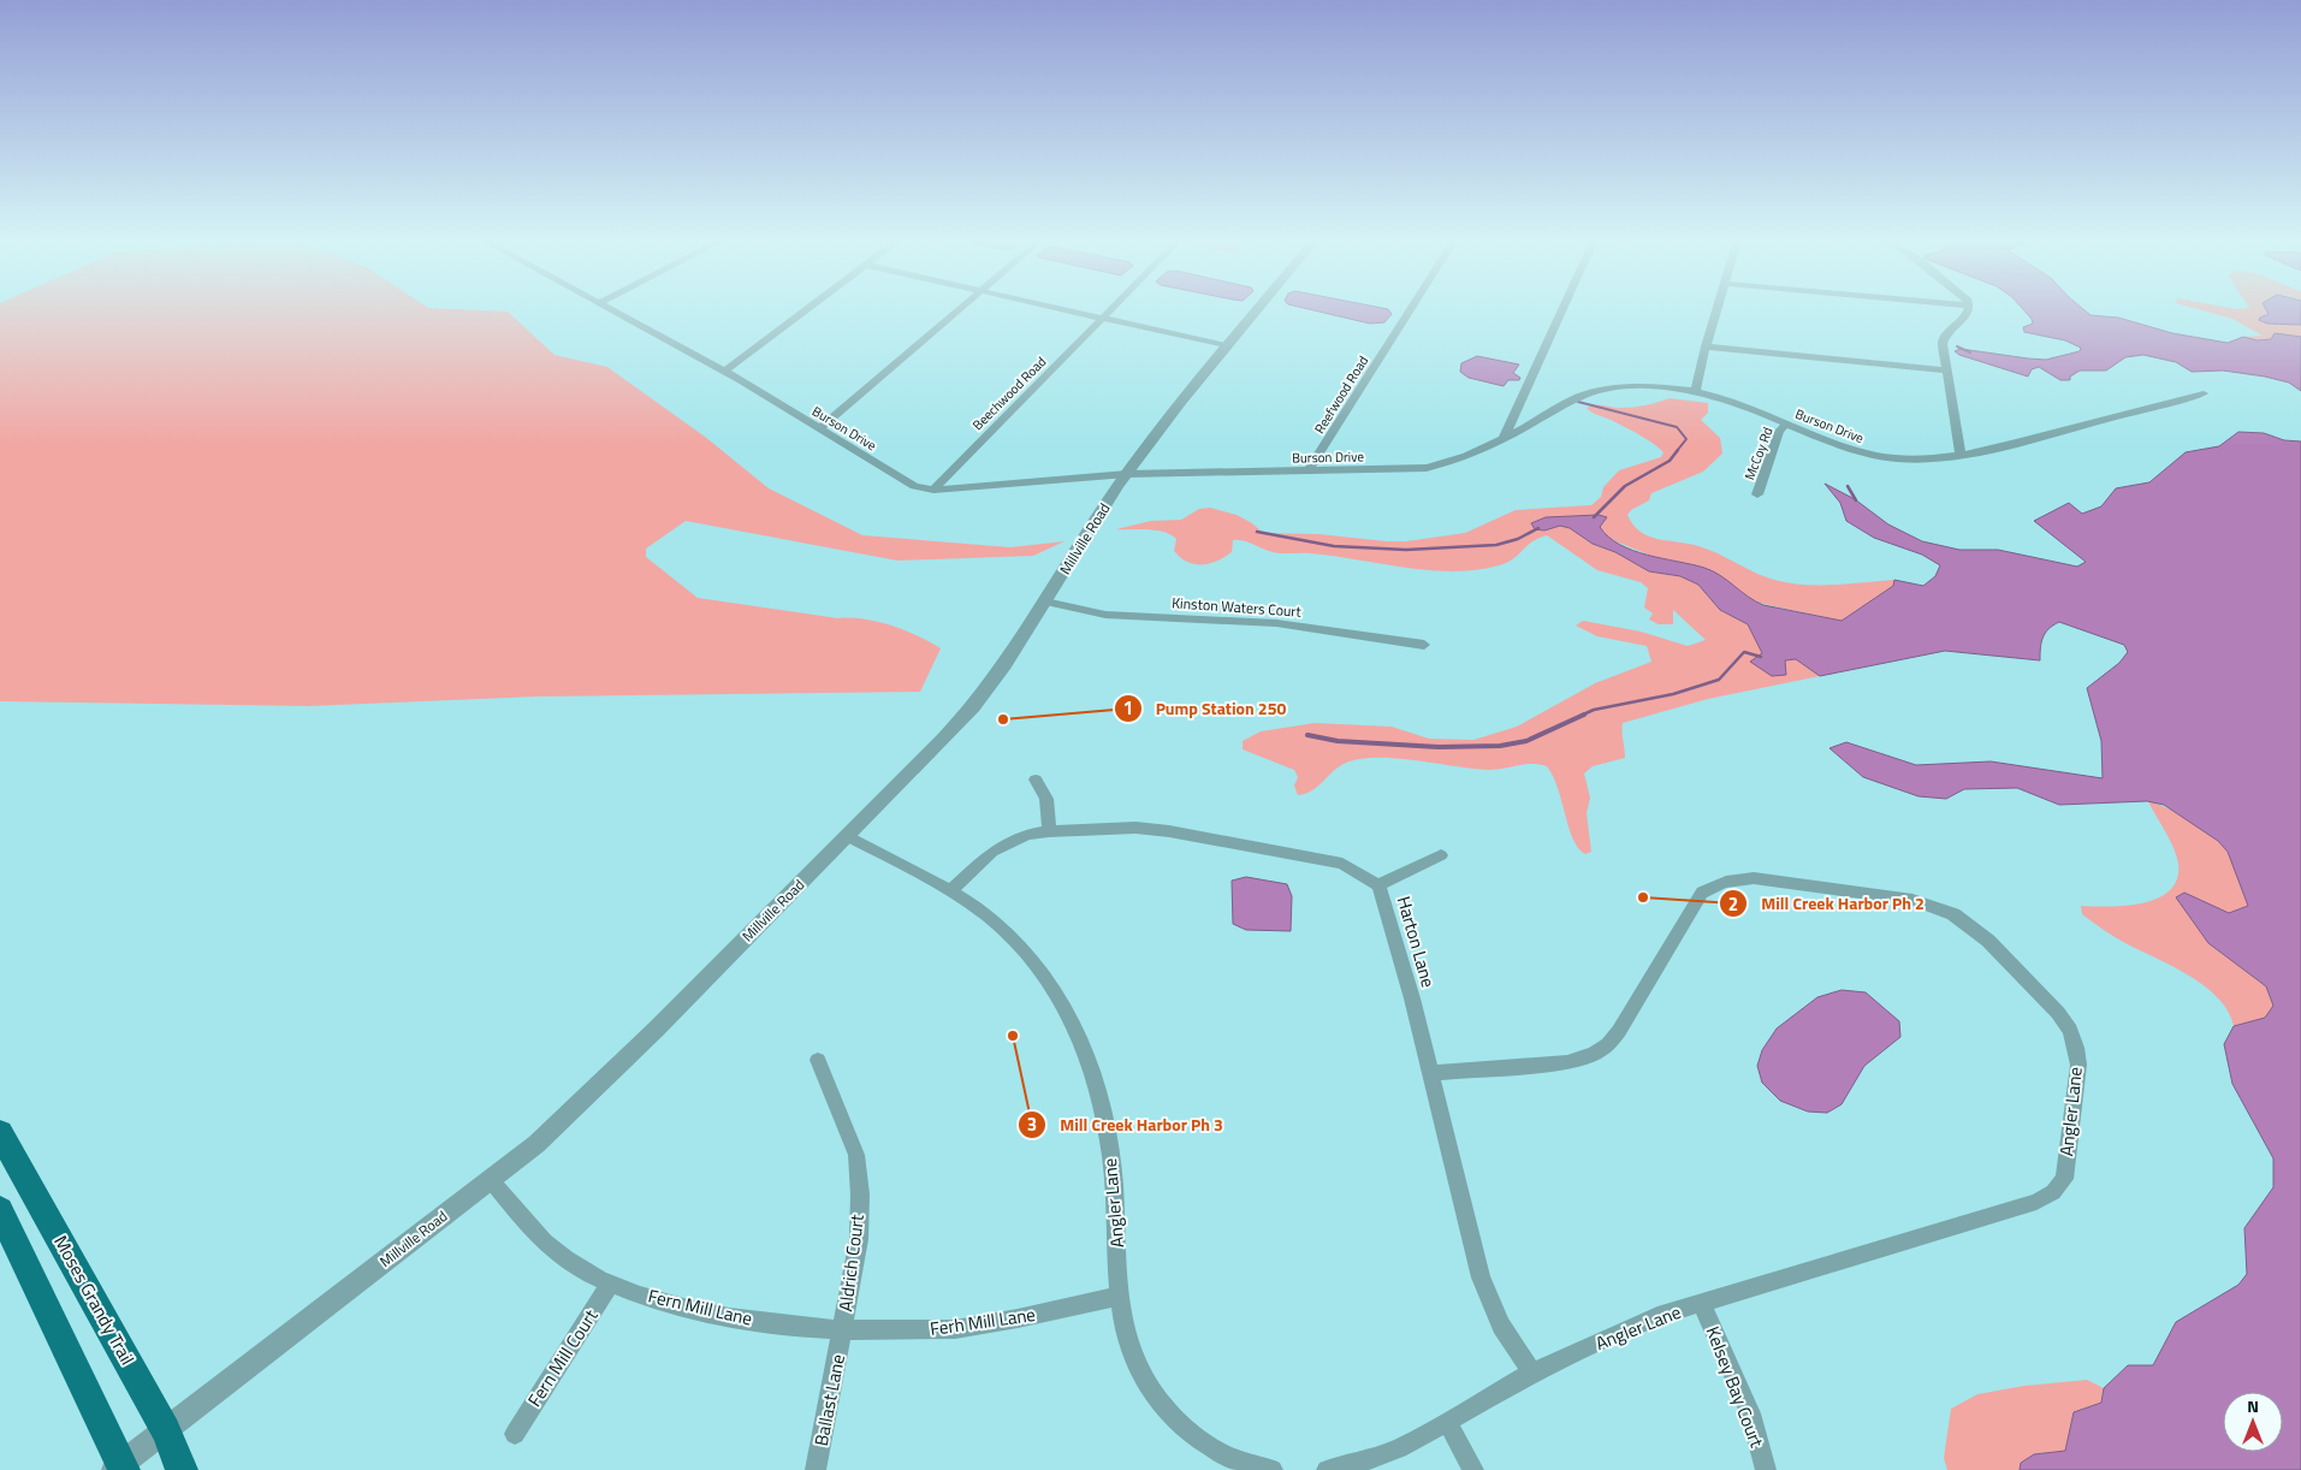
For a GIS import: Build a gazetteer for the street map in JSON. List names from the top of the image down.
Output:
{
  "streets": {
    "main road": ["Moses Grandy Trail"],
    "street": [
      "Beechwood Road",
      "Reefwood Road",
      "Burson Drive",
      "McCoy Rd",
      "Millville Road",
      "Kinston Waters Court",
      "Harton Lane",
      "Angler Lane",
      "Aldrich Court",
      "Fern Mill Lane",
      "Ferh Mill Lane",
      "Fern Mill Court",
      "Kelsey Bay Court",
      "Ballast Lane"
    ]
  },
  "crossings": [
    ["Beechwood Road", "Burson Drive"],
    ["Reefwood Road", "Burson Drive"],
    ["Burson Drive", "McCoy Rd"],
    ["Burson Drive", "Millville Road"],
    ["Millville Road", "Kinston Waters Court"],
    ["Millville Road", "Angler Lane"],
    ["Millville Road", "Moses Grandy Trail"],
    ["Millville Road", "Fern Mill Lane"],
    ["Harton Lane", "Angler Lane"],
    ["Angler Lane", "Ferh Mill Lane"],
    ["Angler Lane", "Kelsey Bay Court"],
    ["Aldrich Court", "Fern Mill Lane"],
    ["Aldrich Court", "Ferh Mill Lane"],
    ["Aldrich Court", "Ballast Lane"],
    ["Fern Mill Lane", "Ferh Mill Lane"],
    ["Fern Mill Lane", "Fern Mill Court"],
    ["Fern Mill Lane", "Ballast Lane"],
    ["Ferh Mill Lane", "Ballast Lane"]
  ],
  "places": ["Pump Station 250", "Mill Creek Harbor Ph 2", "Mill Creek Harbor Ph 3"],
  "north": "top"
}
